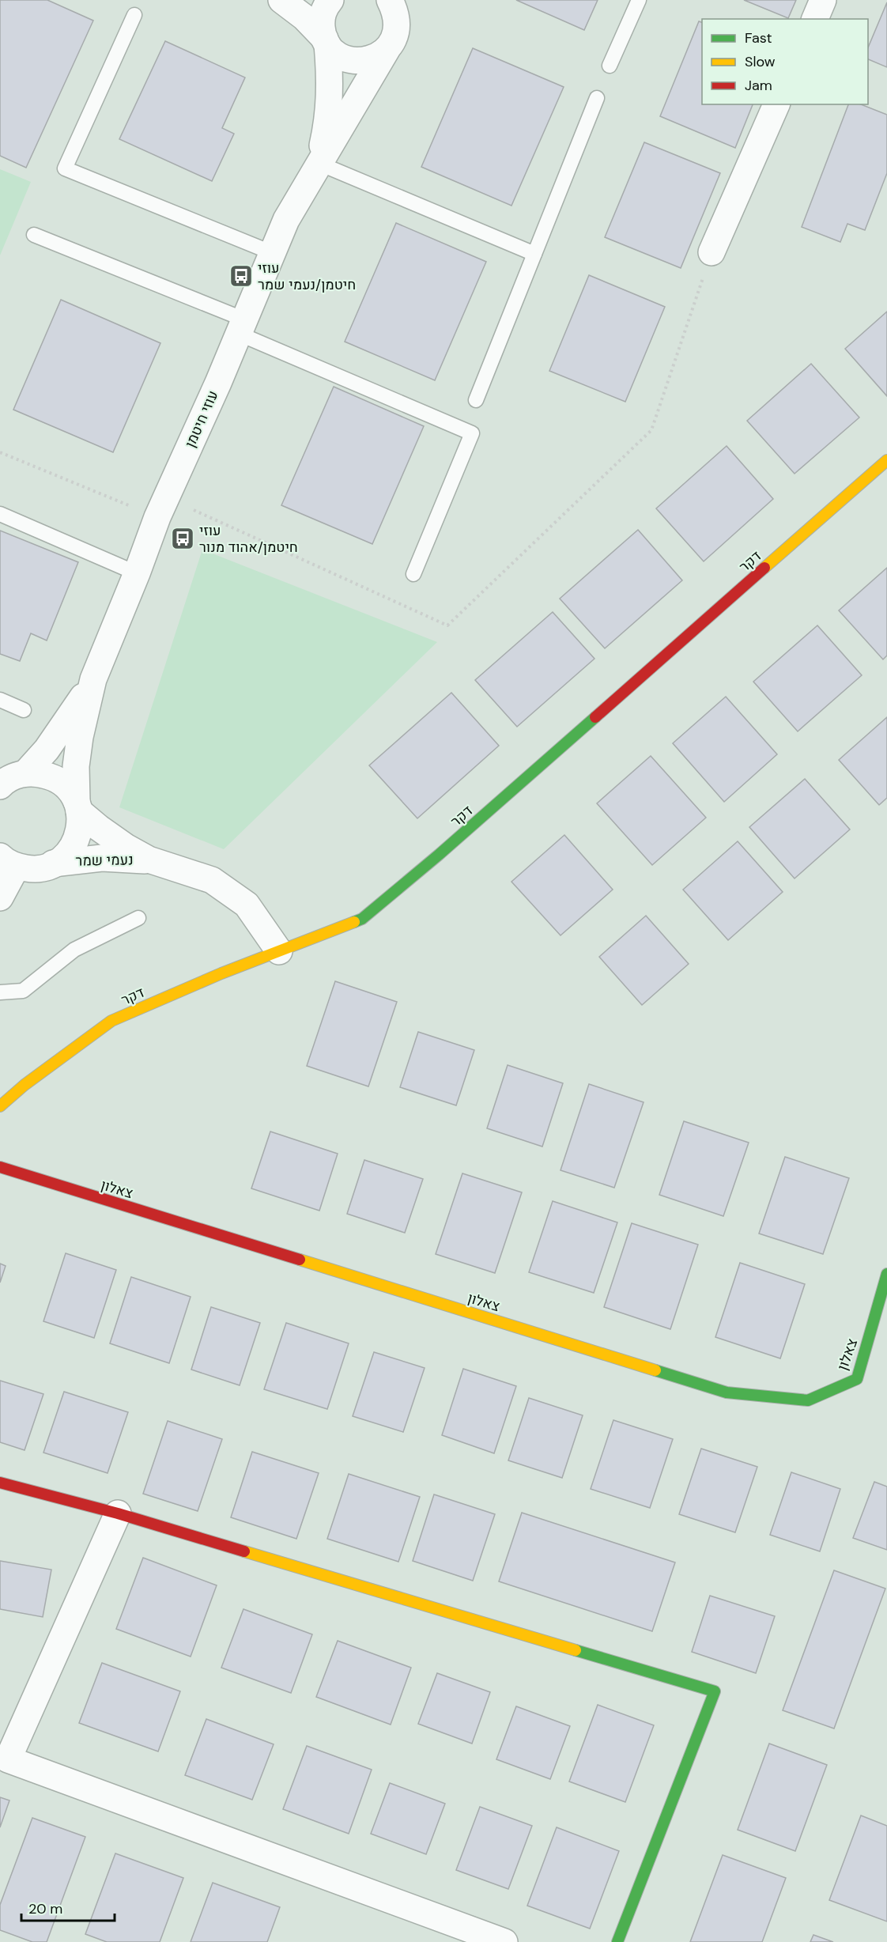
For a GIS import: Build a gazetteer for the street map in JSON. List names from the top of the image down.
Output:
{
  "streets": {
    "street": [
      "עוזי חיטמן",
      "דקר",
      "נעמי שמר",
      "צאלון"
    ]
  },
  "crossings": [
    ["עוזי חיטמן", "נעמי שמר"],
    ["דקר", "נעמי שמר"]
  ],
  "places": {
    "bus stop": ["עוזי חיטמן/נעמי שמר", "עוזי חיטמן/אהוד מנור"]
  },
  "legend": ["Fast", "Slow", "Jam"],
  "scale_bar": "20 m"
}
